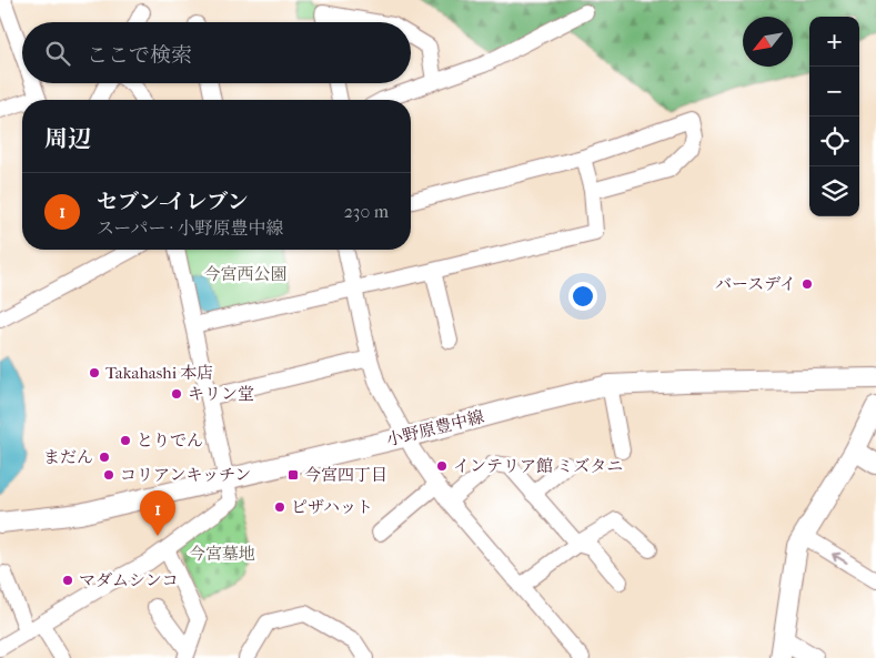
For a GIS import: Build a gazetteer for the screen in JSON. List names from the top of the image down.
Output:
{
  "streets": {
    "street": ["小野原豊中線"]
  },
  "parks": ["今宮西公園", "今宮墓地"],
  "places": {
    "other": [
      "バースデイ",
      "Takahashi 本店",
      "キリン堂",
      "とりでん",
      "まだん",
      "インテリア館 ミズタニ",
      "コリアンキッチン",
      "ピザハット",
      "マダムシンコ"
    ],
    "transit": ["今宮四丁目"]
  },
  "north": "bottom left",
  "page": {
    "map_buttons": ["+", "−"],
    "search": "ここで検索",
    "heading": "周辺",
    "list": [
      {
        "mark": "1",
        "name": "セブン-イレブン",
        "note": "スーパー · 小野原豊中線",
        "value": "230 m"
      }
    ],
    "pins": "1"
  }
}
